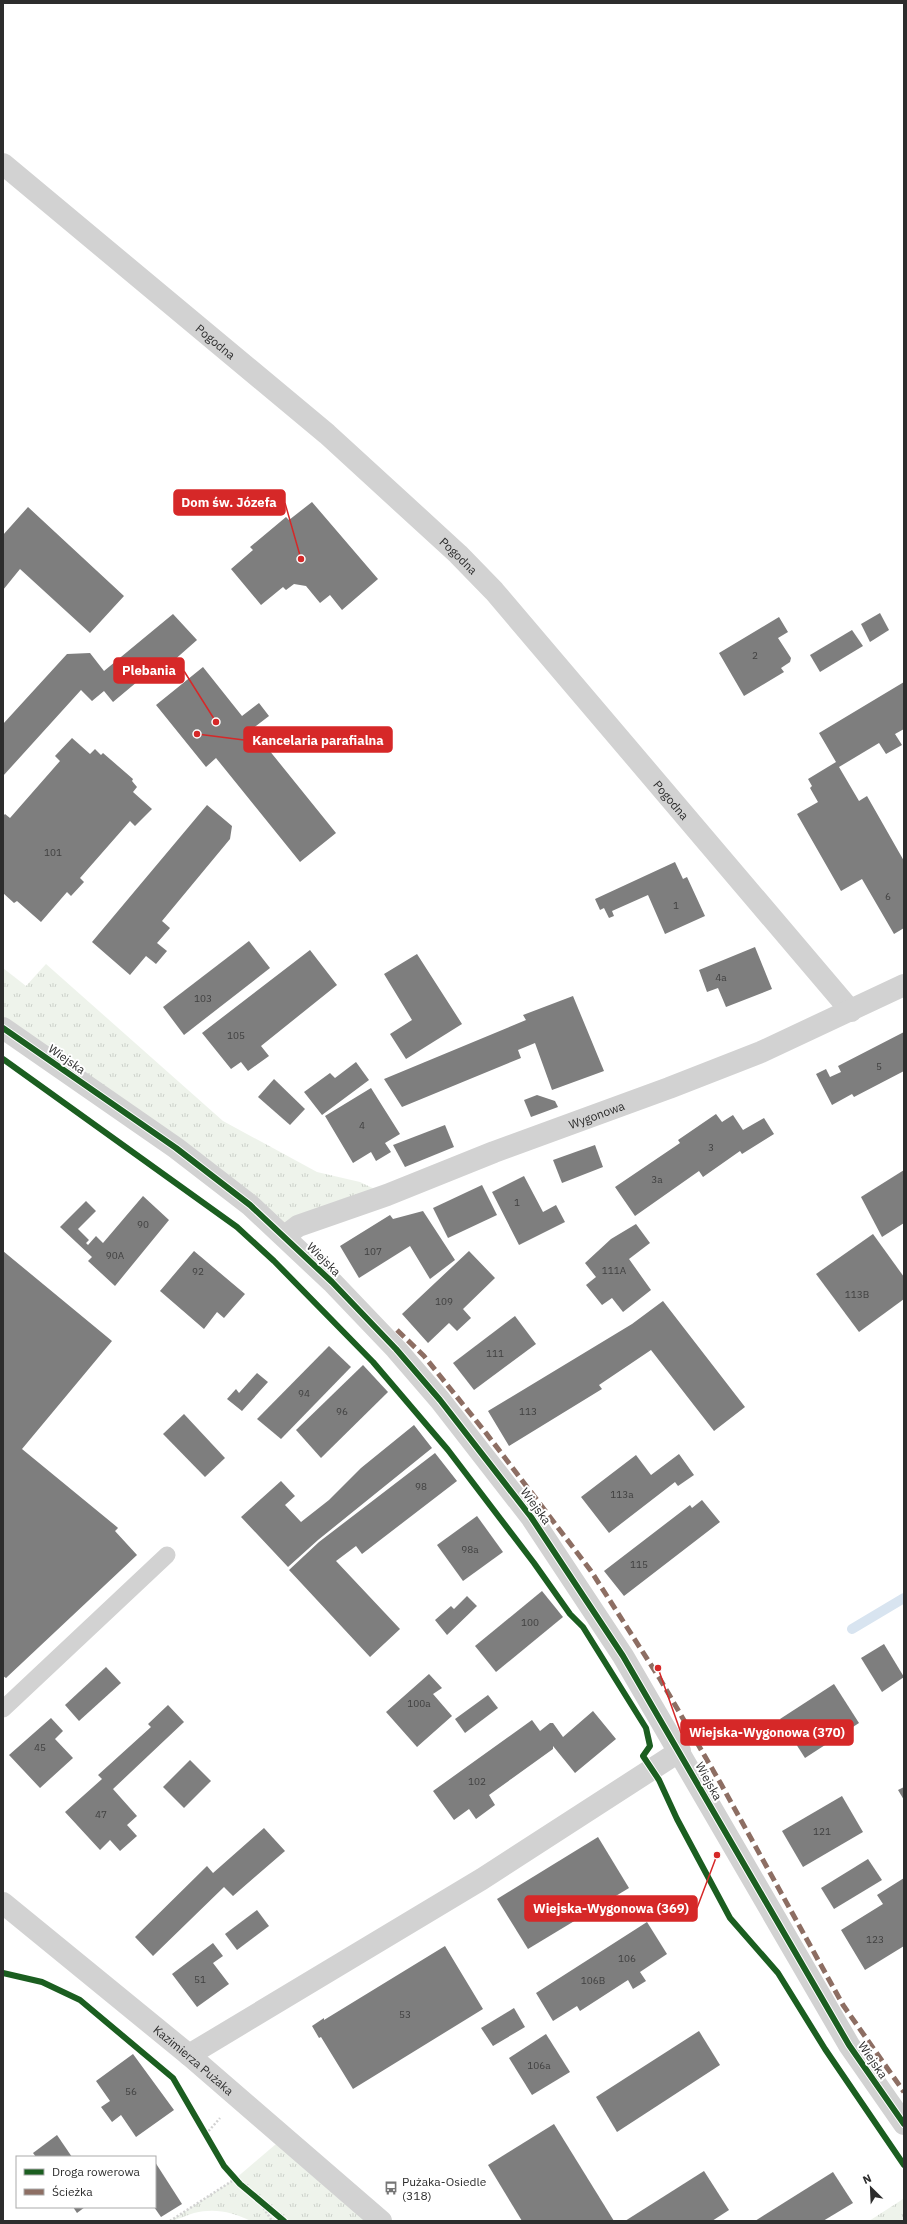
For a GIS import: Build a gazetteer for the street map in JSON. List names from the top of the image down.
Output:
{
  "streets": {
    "street": [
      "Pogodna",
      "Wiejska",
      "Wygonowa",
      "Kazimierza Pużaka"
    ]
  },
  "crossings": [
    ["Pogodna", "Wygonowa"],
    ["Wiejska", "Wygonowa"]
  ],
  "places": {
    "other": [
      "Dom św. Józefa",
      "Plebania",
      "Kancelaria parafialna",
      "Wiejska-Wygonowa (370)",
      "Wiejska-Wygonowa (369)"
    ],
    "bus stop": ["Pużaka-Osiedle (318)"]
  },
  "house_numbers": [
    "2",
    "101",
    "6",
    "1",
    "4a",
    "103",
    "105",
    "5",
    "4",
    "3",
    "3a",
    "1",
    "90",
    "107",
    "90A",
    "111A",
    "92",
    "113B",
    "109",
    "111",
    "94",
    "96",
    "113",
    "98",
    "113a",
    "98a",
    "115",
    "100",
    "100a",
    "45",
    "102",
    "47",
    "121",
    "123",
    "106",
    "51",
    "106B",
    "53",
    "106a",
    "56"
  ],
  "legend": ["Droga rowerowa", "Ścieżka"],
  "north": "top left"
}
